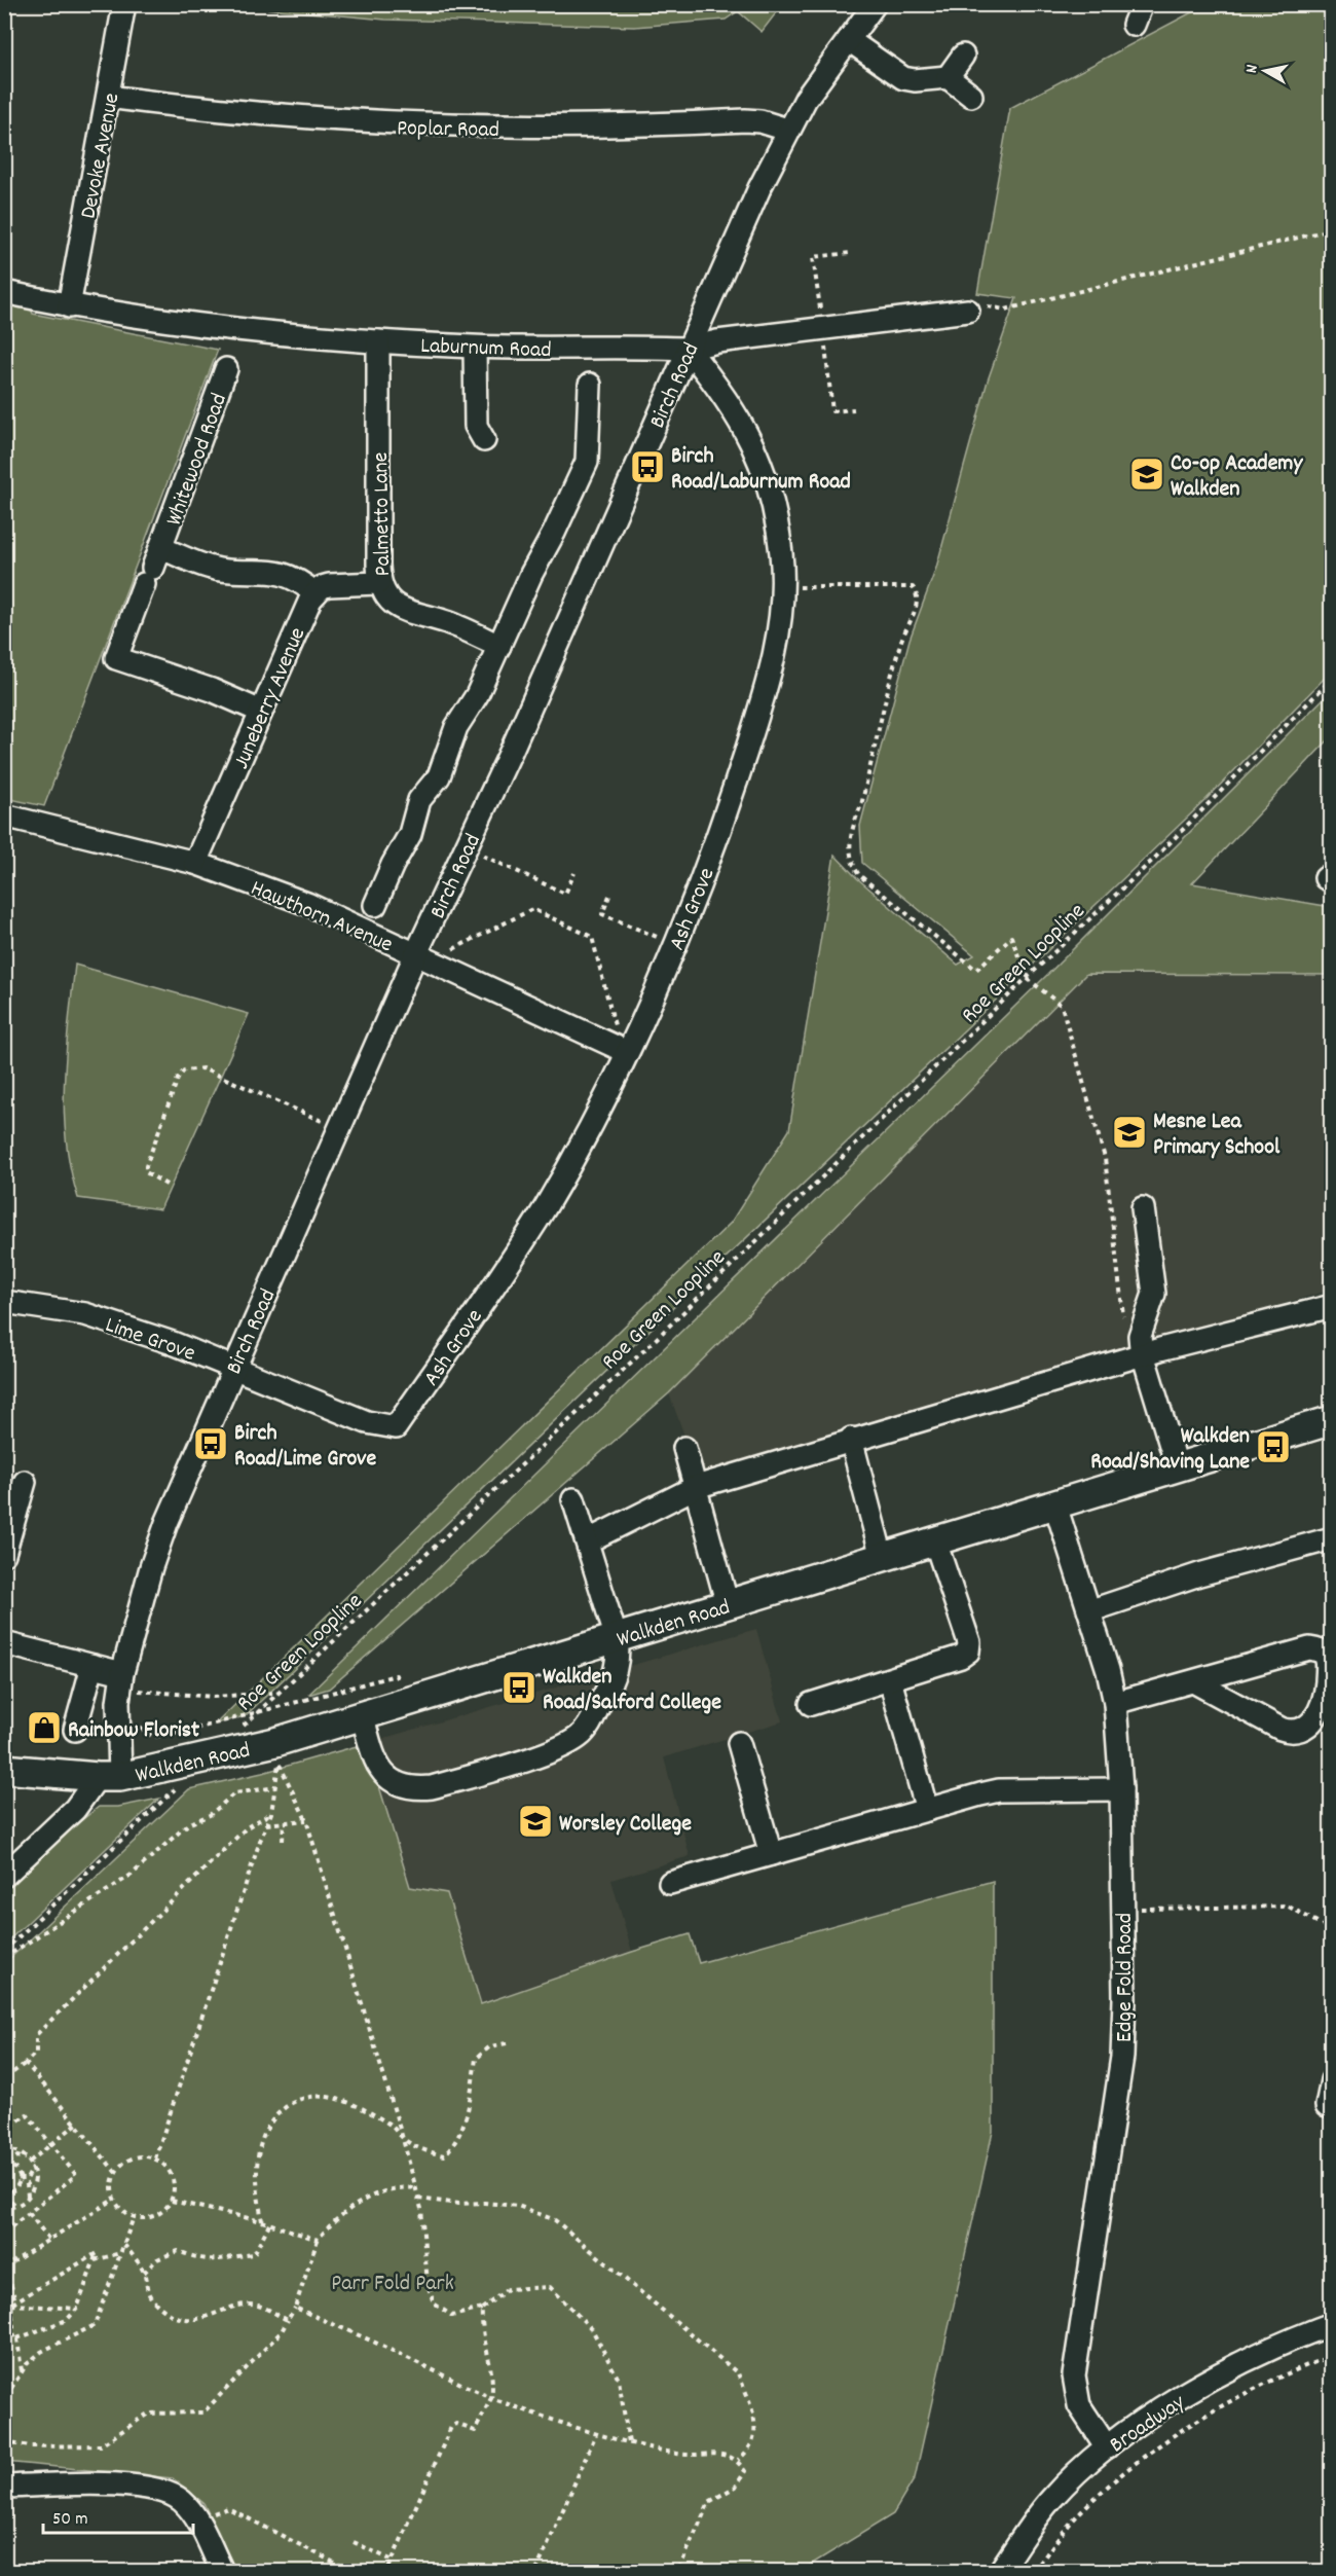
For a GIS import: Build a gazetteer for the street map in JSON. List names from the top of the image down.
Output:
{
  "streets": {
    "main road": ["Walkden Road"],
    "street": [
      "Poplar Road",
      "Devoke Avenue",
      "Laburnum Road",
      "Birch Road",
      "Whitewood Road",
      "Palmetto Lane",
      "Juneberry Avenue",
      "Ash Grove",
      "Hawthorn Avenue",
      "Lime Grove",
      "Edge Fold Road",
      "Broadway"
    ],
    "path": ["Roe Green Loopline"]
  },
  "crossings": [
    ["Poplar Road", "Devoke Avenue"],
    ["Poplar Road", "Birch Road"],
    ["Devoke Avenue", "Laburnum Road"],
    ["Laburnum Road", "Birch Road"],
    ["Laburnum Road", "Palmetto Lane"],
    ["Laburnum Road", "Ash Grove"],
    ["Birch Road", "Ash Grove"],
    ["Birch Road", "Hawthorn Avenue"],
    ["Birch Road", "Lime Grove"],
    ["Birch Road", "Walkden Road"],
    ["Whitewood Road", "Juneberry Avenue"],
    ["Juneberry Avenue", "Hawthorn Avenue"],
    ["Ash Grove", "Hawthorn Avenue"],
    ["Ash Grove", "Lime Grove"],
    ["Walkden Road", "Edge Fold Road"],
    ["Edge Fold Road", "Broadway"]
  ],
  "parks": ["Parr Fold Park"],
  "places": {
    "bus stop": [
      "Birch Road/Laburnum Road",
      "Birch Road/Lime Grove",
      "Walkden Road/Shaving Lane",
      "Walkden Road/Salford College"
    ],
    "school or university": ["Co-op Academy Walkden", "Mesne Lea Primary School", "Worsley College"],
    "shop": ["Rainbow Florist"]
  },
  "scale_bar": "50 m",
  "north": "left"
}
